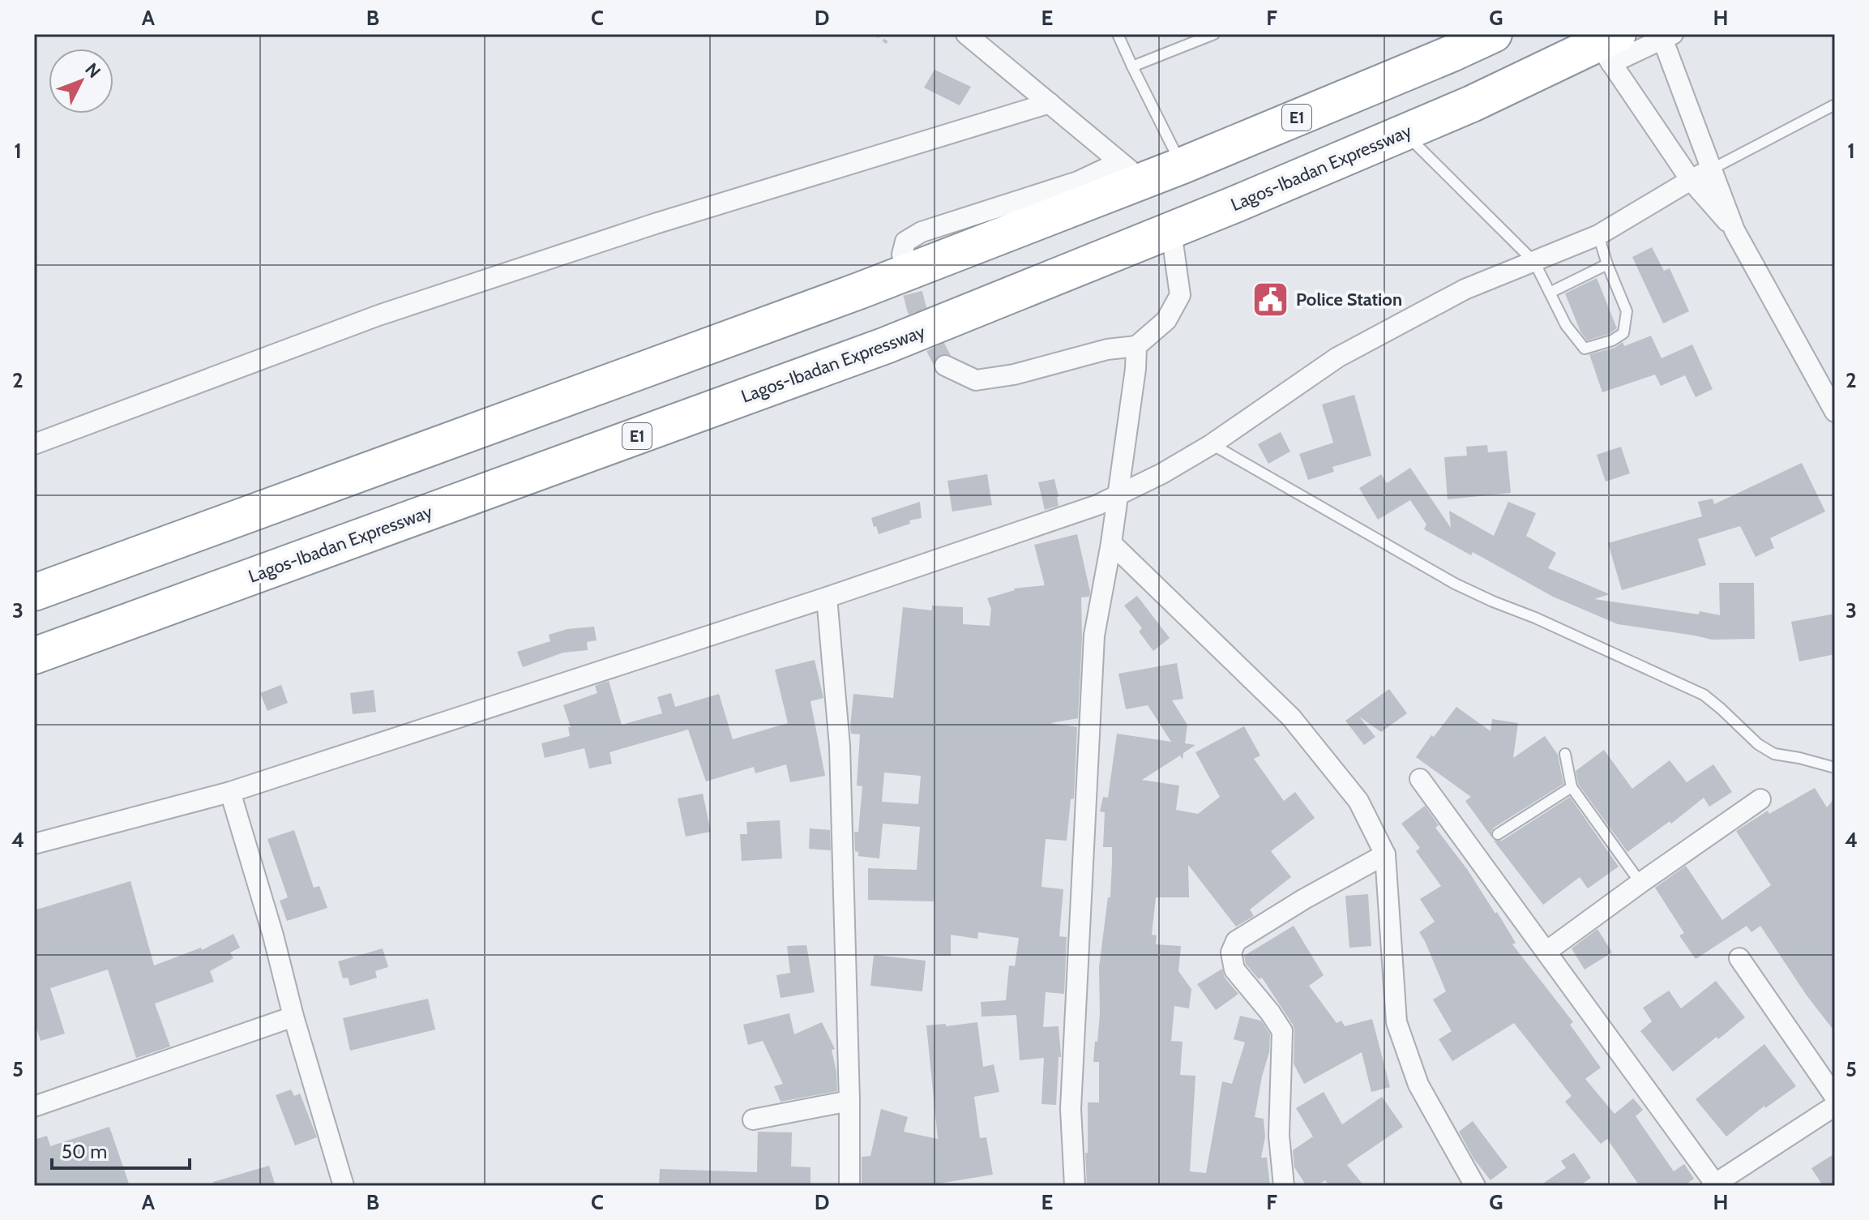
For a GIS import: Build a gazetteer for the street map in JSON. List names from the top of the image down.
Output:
{
  "streets": {
    "highway": ["E1", "Lagos-Ibadan Expressway"]
  },
  "places": {
    "public building": ["Police Station"]
  },
  "scale_bar": "50 m",
  "north": "top right",
  "grid": {
    "columns": [
      "A",
      "B",
      "C",
      "D",
      "E",
      "F",
      "G",
      "H"
    ],
    "rows": [
      "1",
      "2",
      "3",
      "4",
      "5"
    ]
  }
}
